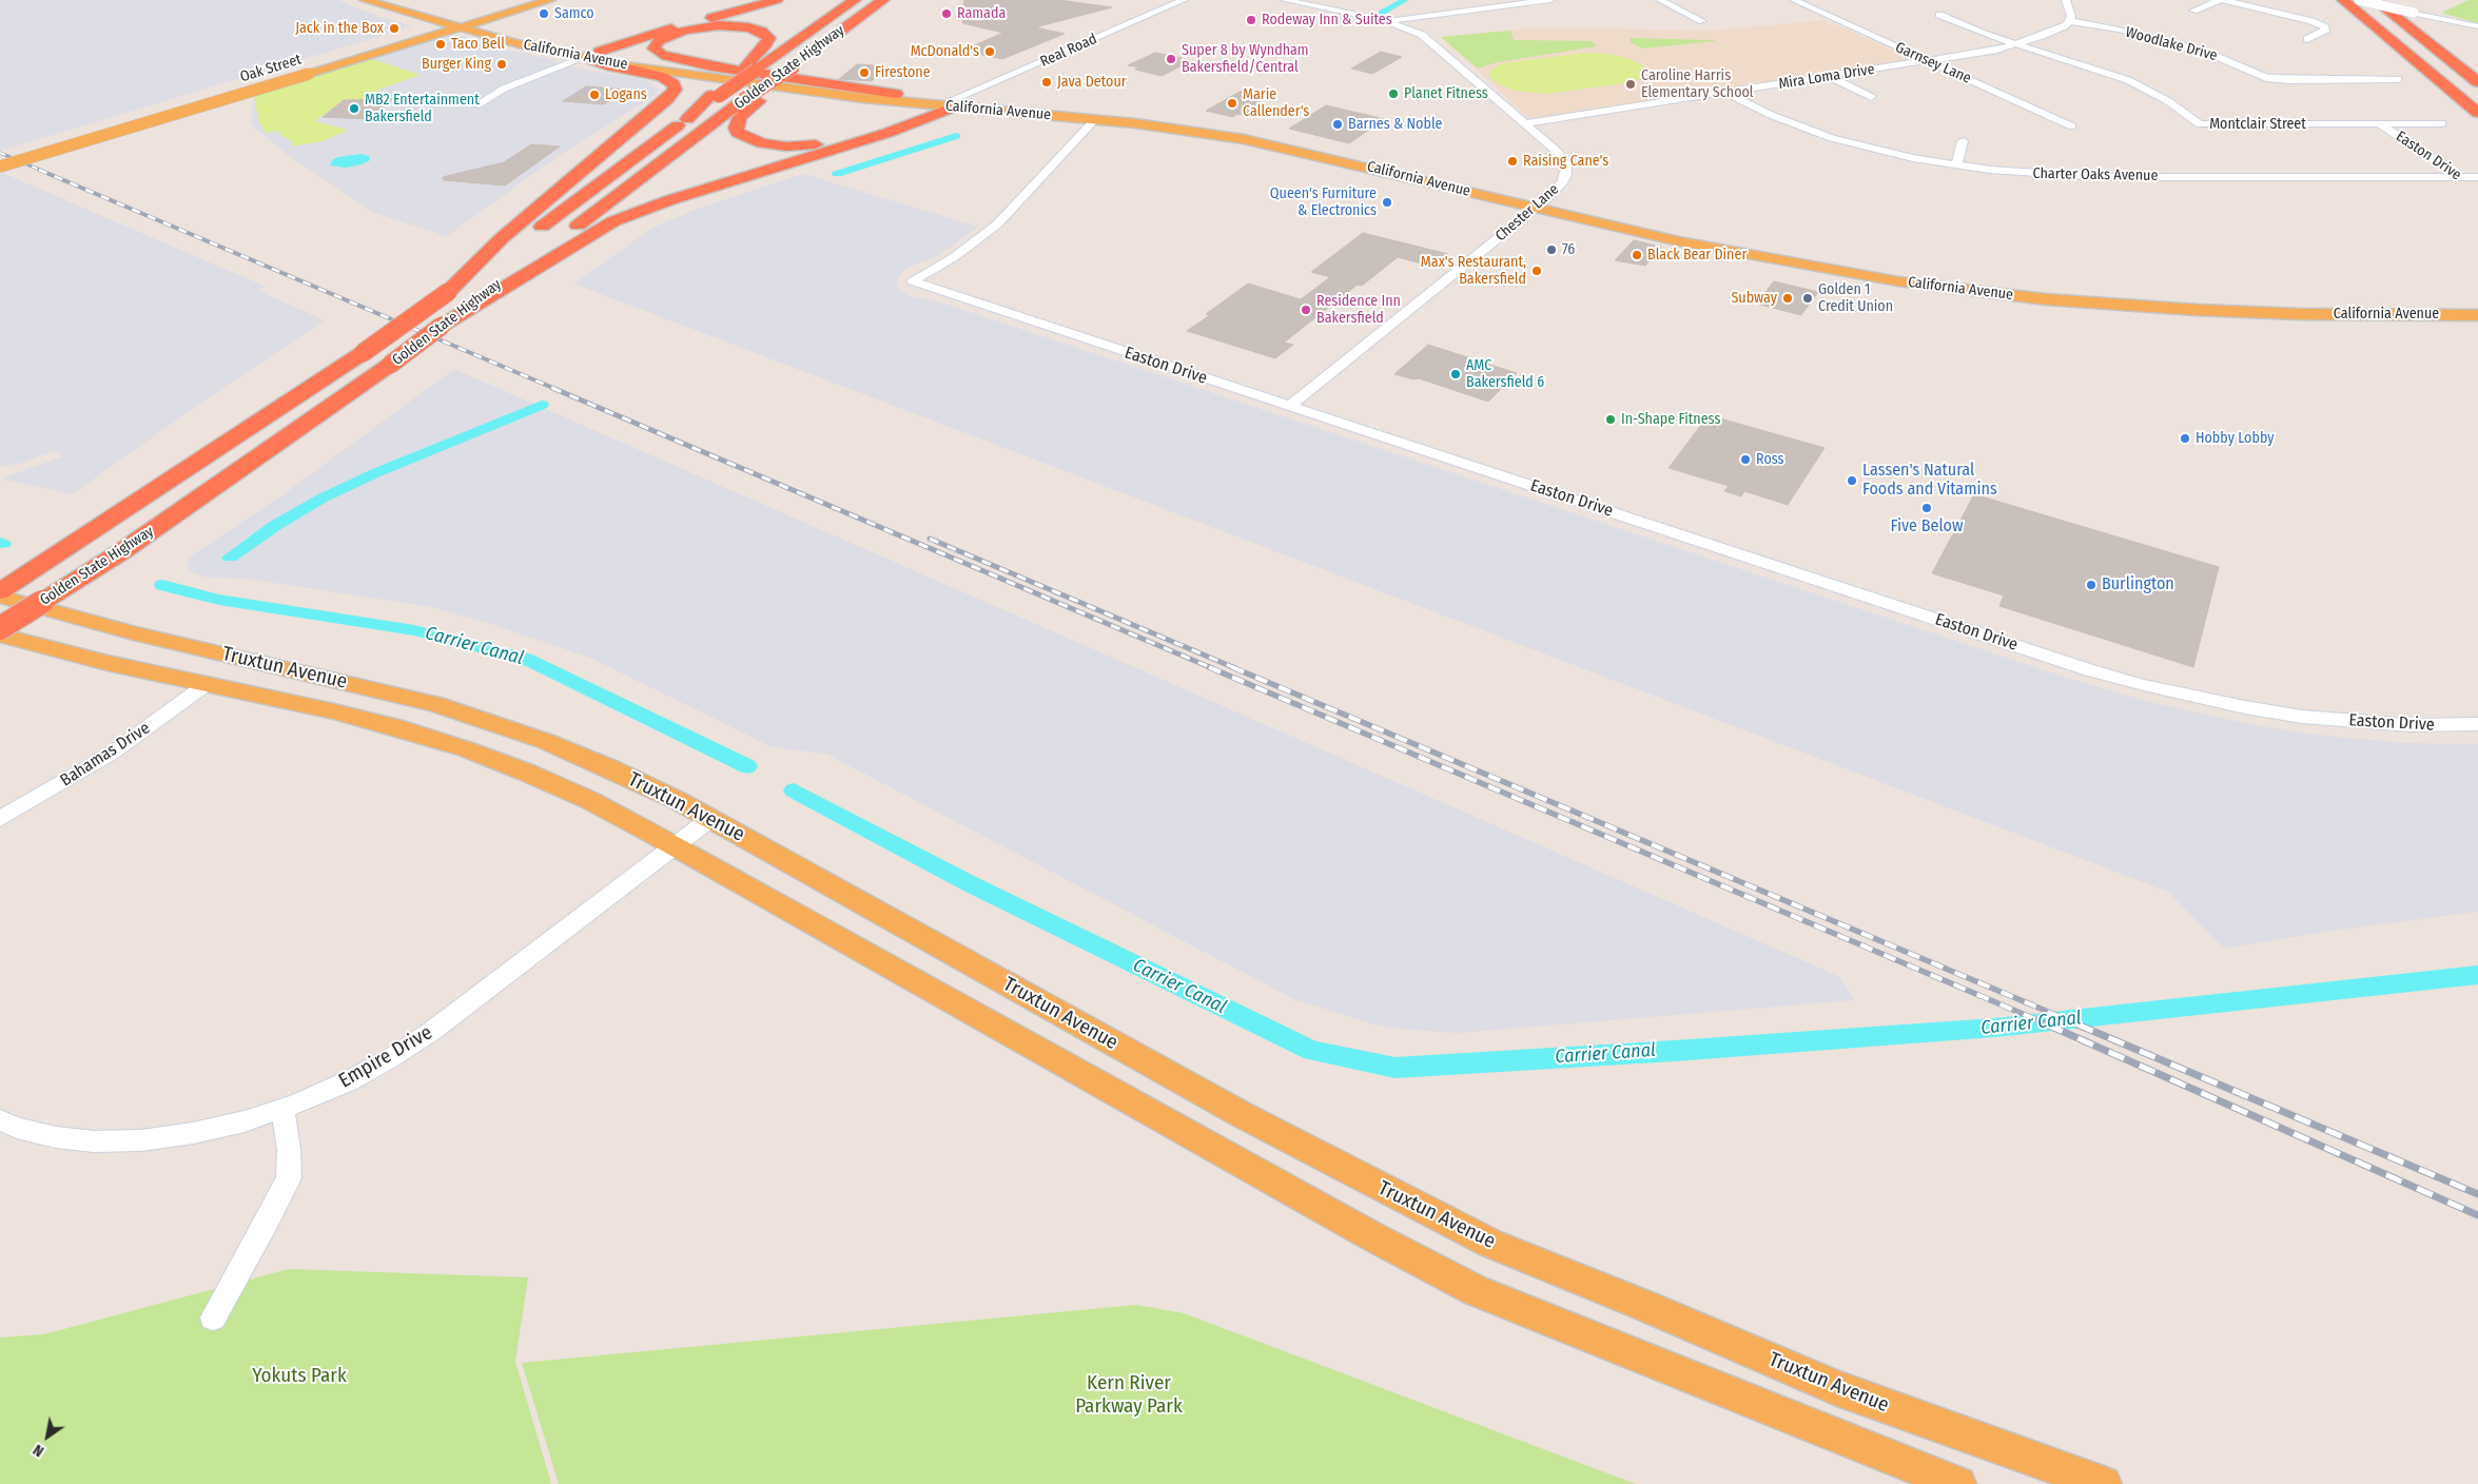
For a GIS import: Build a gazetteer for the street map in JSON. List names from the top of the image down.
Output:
{
  "streets": {
    "highway": ["Golden State Highway"],
    "main road": ["California Avenue", "Oak Street", "Truxtun Avenue"],
    "street": [
      "Woodlake Drive",
      "Real Road",
      "Garnsey Lane",
      "Mira Loma Drive",
      "Montclair Street",
      "Easton Drive",
      "Charter Oaks Avenue",
      "Chester Lane",
      "Bahamas Drive",
      "Empire Drive"
    ]
  },
  "crossings": [
    ["Woodlake Drive", "Mira Loma Drive"],
    ["Real Road", "California Avenue"],
    ["California Avenue", "Oak Street"],
    ["California Avenue", "Easton Drive"],
    ["California Avenue", "Chester Lane"],
    ["Garnsey Lane", "Mira Loma Drive"],
    ["Mira Loma Drive", "Montclair Street"],
    ["Mira Loma Drive", "Charter Oaks Avenue"],
    ["Mira Loma Drive", "Chester Lane"],
    ["Montclair Street", "Easton Drive"],
    ["Easton Drive", "Charter Oaks Avenue"],
    ["Easton Drive", "Chester Lane"],
    ["Truxtun Avenue", "Bahamas Drive"],
    ["Truxtun Avenue", "Empire Drive"]
  ],
  "water": ["Carrier Canal"],
  "parks": ["Yokuts Park", "Kern River Parkway Park"],
  "places": [
    "Samco",
    "Ramada",
    "Rodeway Inn & Suites",
    "Jack in the Box",
    "Taco Bell",
    "McDonald's",
    "Super 8 by Wyndham Bakersfield/Central",
    "Burger King",
    "Firestone",
    "Java Detour",
    "Caroline Harris Elementary School",
    "Planet Fitness",
    "Logans",
    "Marie Callender's",
    "MB2 Entertainment Bakersfield",
    "Barnes & Noble",
    "Raising Cane's",
    "Queen's Furniture & Electronics",
    "76",
    "Black Bear Diner",
    "Max's Restaurant, Bakersfield",
    "Subway",
    "Golden 1 Credit Union",
    "Residence Inn Bakersfield",
    "AMC Bakersfield 6",
    "In-Shape Fitness",
    "Hobby Lobby",
    "Ross",
    "Lassen's Natural Foods and Vitamins",
    "Five Below",
    "Burlington"
  ],
  "north": "bottom left"
}
